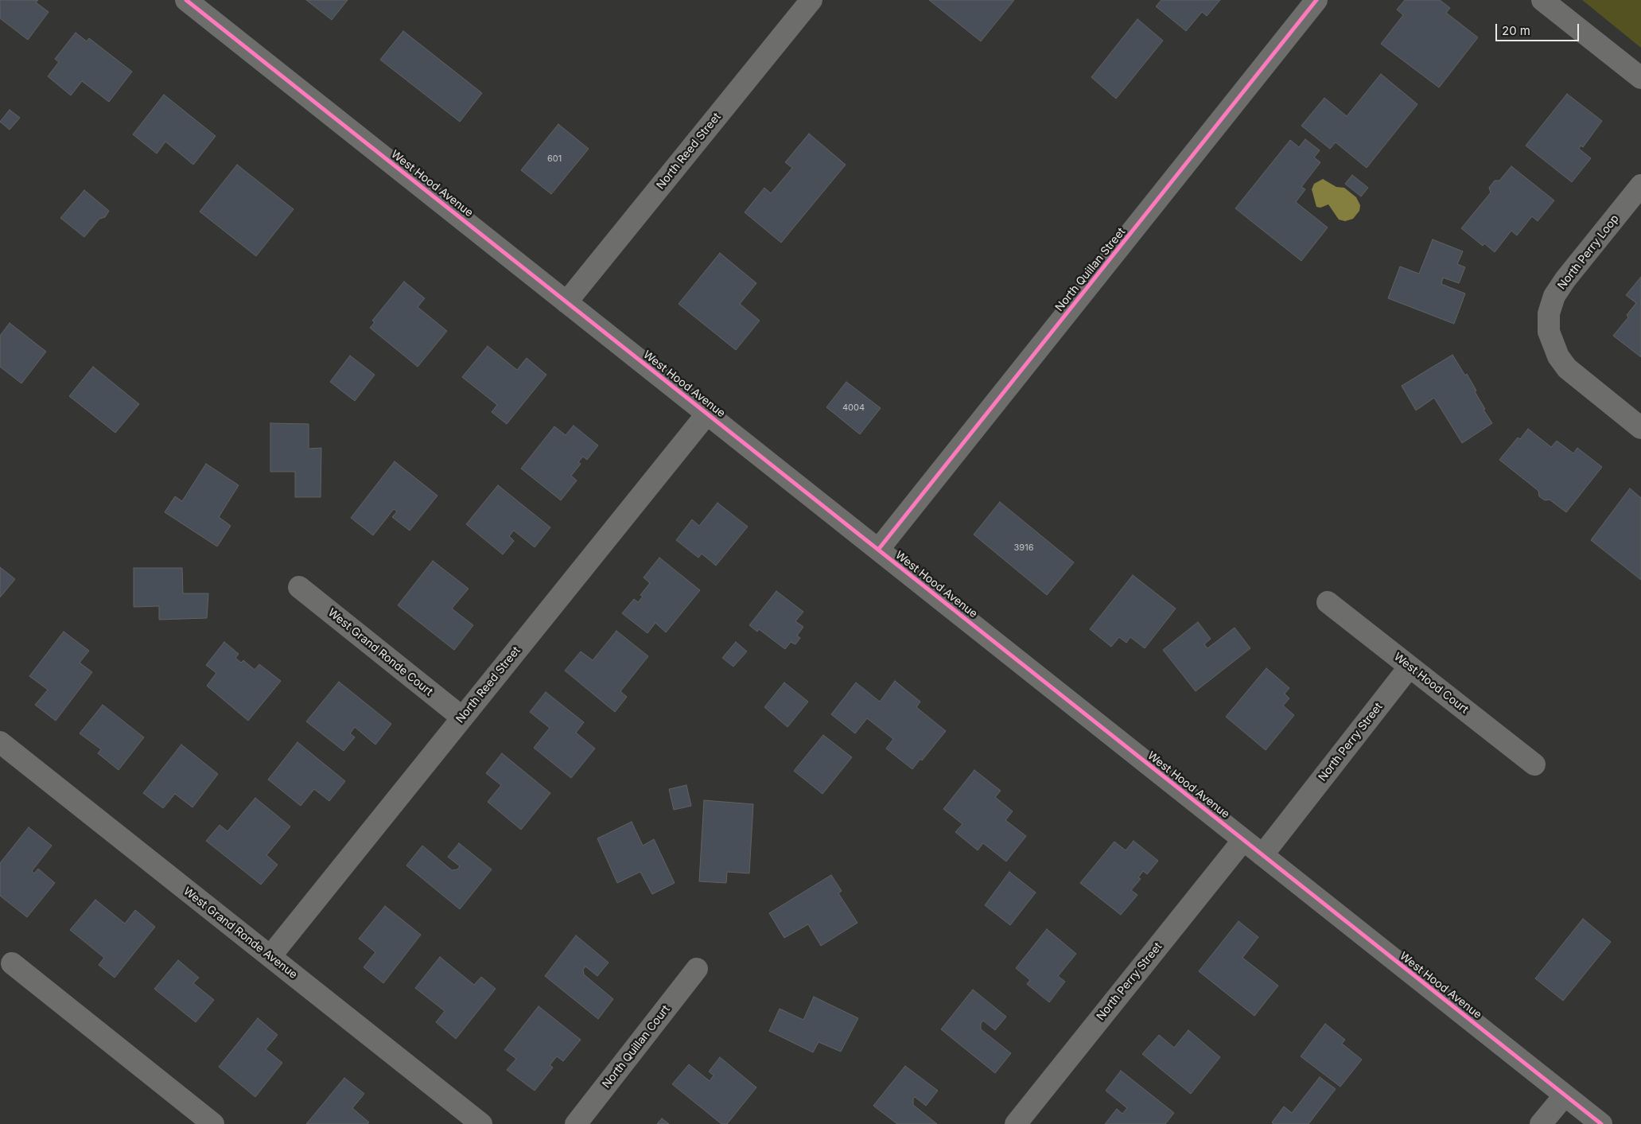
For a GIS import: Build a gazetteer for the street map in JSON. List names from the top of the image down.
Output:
{
  "streets": {
    "street": [
      "North Reed Street",
      "West Hood Avenue",
      "North Perry Loop",
      "North Quillan Street",
      "West Grand Ronde Court",
      "West Hood Court",
      "North Perry Street",
      "West Grand Ronde Avenue",
      "North Quillan Court"
    ]
  },
  "crossings": [
    ["North Reed Street", "West Hood Avenue"],
    ["North Reed Street", "West Grand Ronde Court"],
    ["North Reed Street", "West Grand Ronde Avenue"],
    ["West Hood Avenue", "North Quillan Street"],
    ["West Hood Avenue", "North Perry Street"],
    ["West Hood Court", "North Perry Street"]
  ],
  "house_numbers": ["601", "4004", "3916"],
  "scale_bar": "20 m"
}
